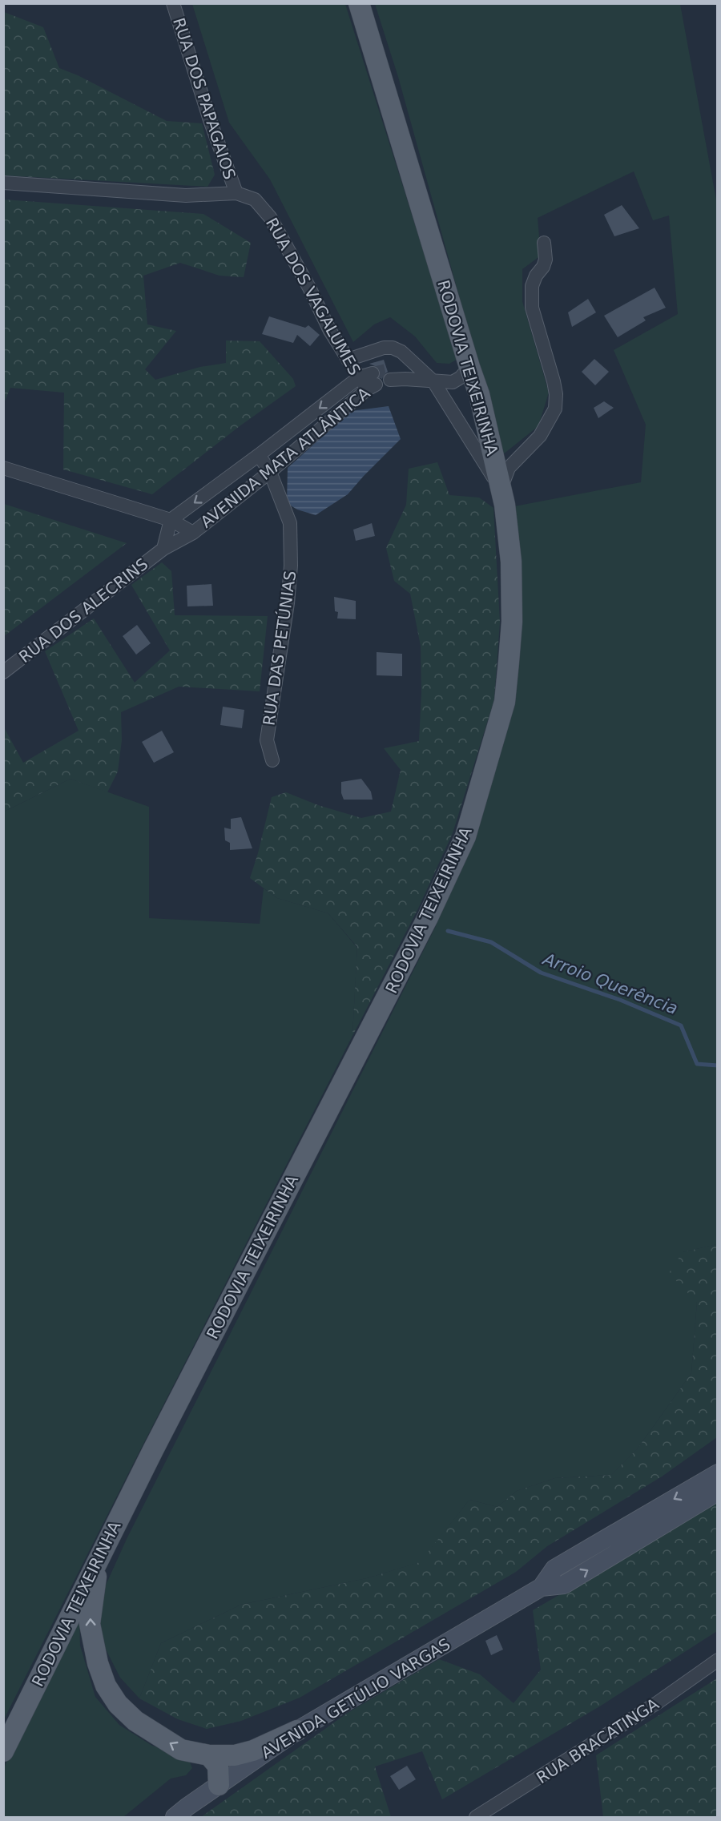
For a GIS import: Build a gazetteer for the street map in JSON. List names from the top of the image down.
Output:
{
  "streets": {
    "main road": ["RODOVIA TEIXEIRINHA", "AVENIDA GETÚLIO VARGAS"],
    "street": [
      "RUA DOS PAPAGAIOS",
      "RUA DOS VAGALUMES",
      "AVENIDA MATA ATLÂNTICA",
      "RUA DOS ALECRINS",
      "RUA DAS PETÚNIAS",
      "RUA BRACATINGA"
    ]
  },
  "crossings": [
    ["RUA DOS PAPAGAIOS", "RUA DOS VAGALUMES"],
    ["RUA DOS VAGALUMES", "AVENIDA MATA ATLÂNTICA"],
    ["AVENIDA MATA ATLÂNTICA", "RUA DOS ALECRINS"],
    ["AVENIDA MATA ATLÂNTICA", "RUA DAS PETÚNIAS"]
  ],
  "water": ["Arroio Querência"]
}
